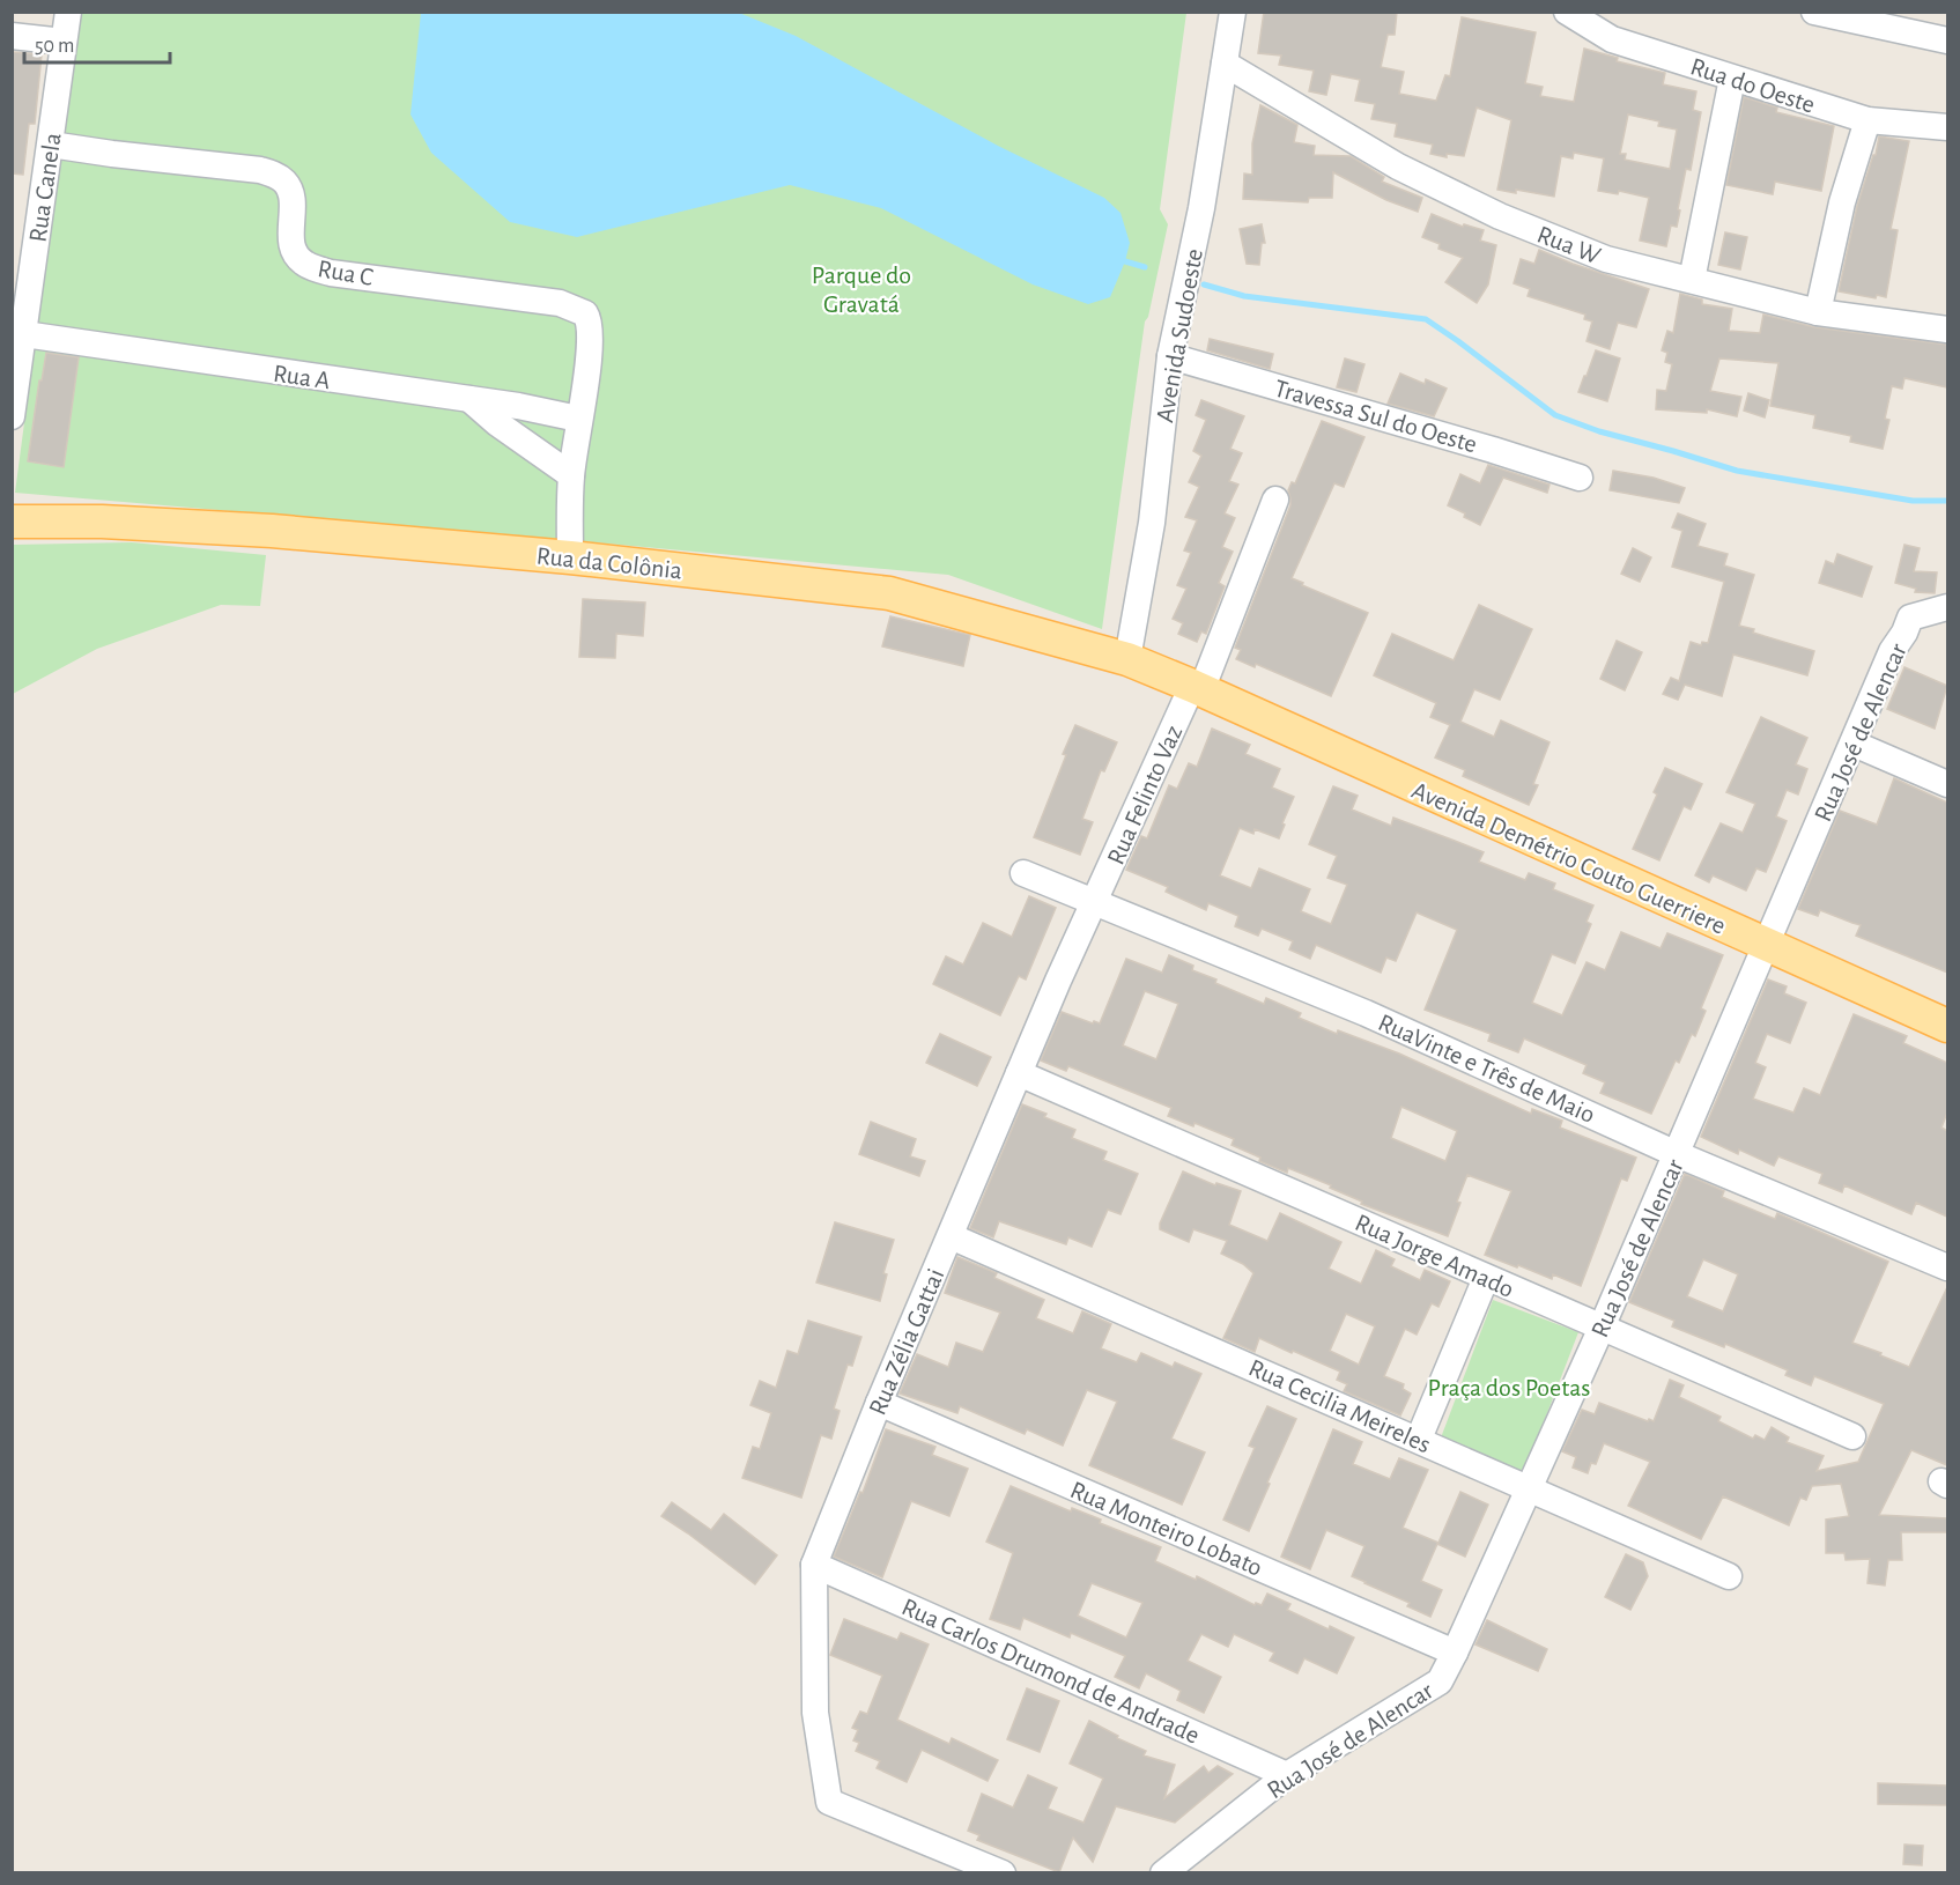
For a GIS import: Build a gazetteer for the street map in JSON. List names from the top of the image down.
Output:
{
  "streets": {
    "main road": ["Rua da Colônia", "Avenida Demétrio Couto Guerriere"],
    "street": [
      "Rua do Oeste",
      "Rua Canela",
      "Rua W",
      "Rua C",
      "Avenida Sudoeste",
      "Rua A",
      "Travessa Sul do Oeste",
      "Rua José de Alencar",
      "Rua Felinto Vaz",
      "RuaVinte e Três de Maio",
      "Rua Jorge Amado",
      "Rua Zélia Gattai",
      "Rua Cecilia Meireles",
      "Rua Monteiro Lobato",
      "Rua Carlos Drumond de Andrade"
    ]
  },
  "crossings": [
    ["Rua Canela", "Rua C"],
    ["Rua Canela", "Rua A"],
    ["Rua W", "Avenida Sudoeste"],
    ["Rua C", "Rua A"],
    ["Avenida Sudoeste", "Travessa Sul do Oeste"],
    ["Avenida Sudoeste", "Rua da Colônia"],
    ["Rua da Colônia", "Rua Felinto Vaz"],
    ["Rua da Colônia", "Avenida Demétrio Couto Guerriere"],
    ["Rua José de Alencar", "Avenida Demétrio Couto Guerriere"],
    ["Rua José de Alencar", "RuaVinte e Três de Maio"],
    ["Rua José de Alencar", "Rua Jorge Amado"],
    ["Rua José de Alencar", "Rua Cecilia Meireles"],
    ["Rua José de Alencar", "Rua Monteiro Lobato"],
    ["Rua José de Alencar", "Rua Carlos Drumond de Andrade"],
    ["Rua Felinto Vaz", "Avenida Demétrio Couto Guerriere"],
    ["Rua Felinto Vaz", "RuaVinte e Três de Maio"],
    ["Rua Felinto Vaz", "Rua Zélia Gattai"],
    ["RuaVinte e Três de Maio", "Rua Zélia Gattai"],
    ["Rua Jorge Amado", "Rua Zélia Gattai"],
    ["Rua Zélia Gattai", "Rua Cecilia Meireles"],
    ["Rua Zélia Gattai", "Rua Monteiro Lobato"],
    ["Rua Zélia Gattai", "Rua Carlos Drumond de Andrade"]
  ],
  "parks": ["Parque do Gravatá", "Praça dos Poetas"],
  "scale_bar": "50 m"
}
